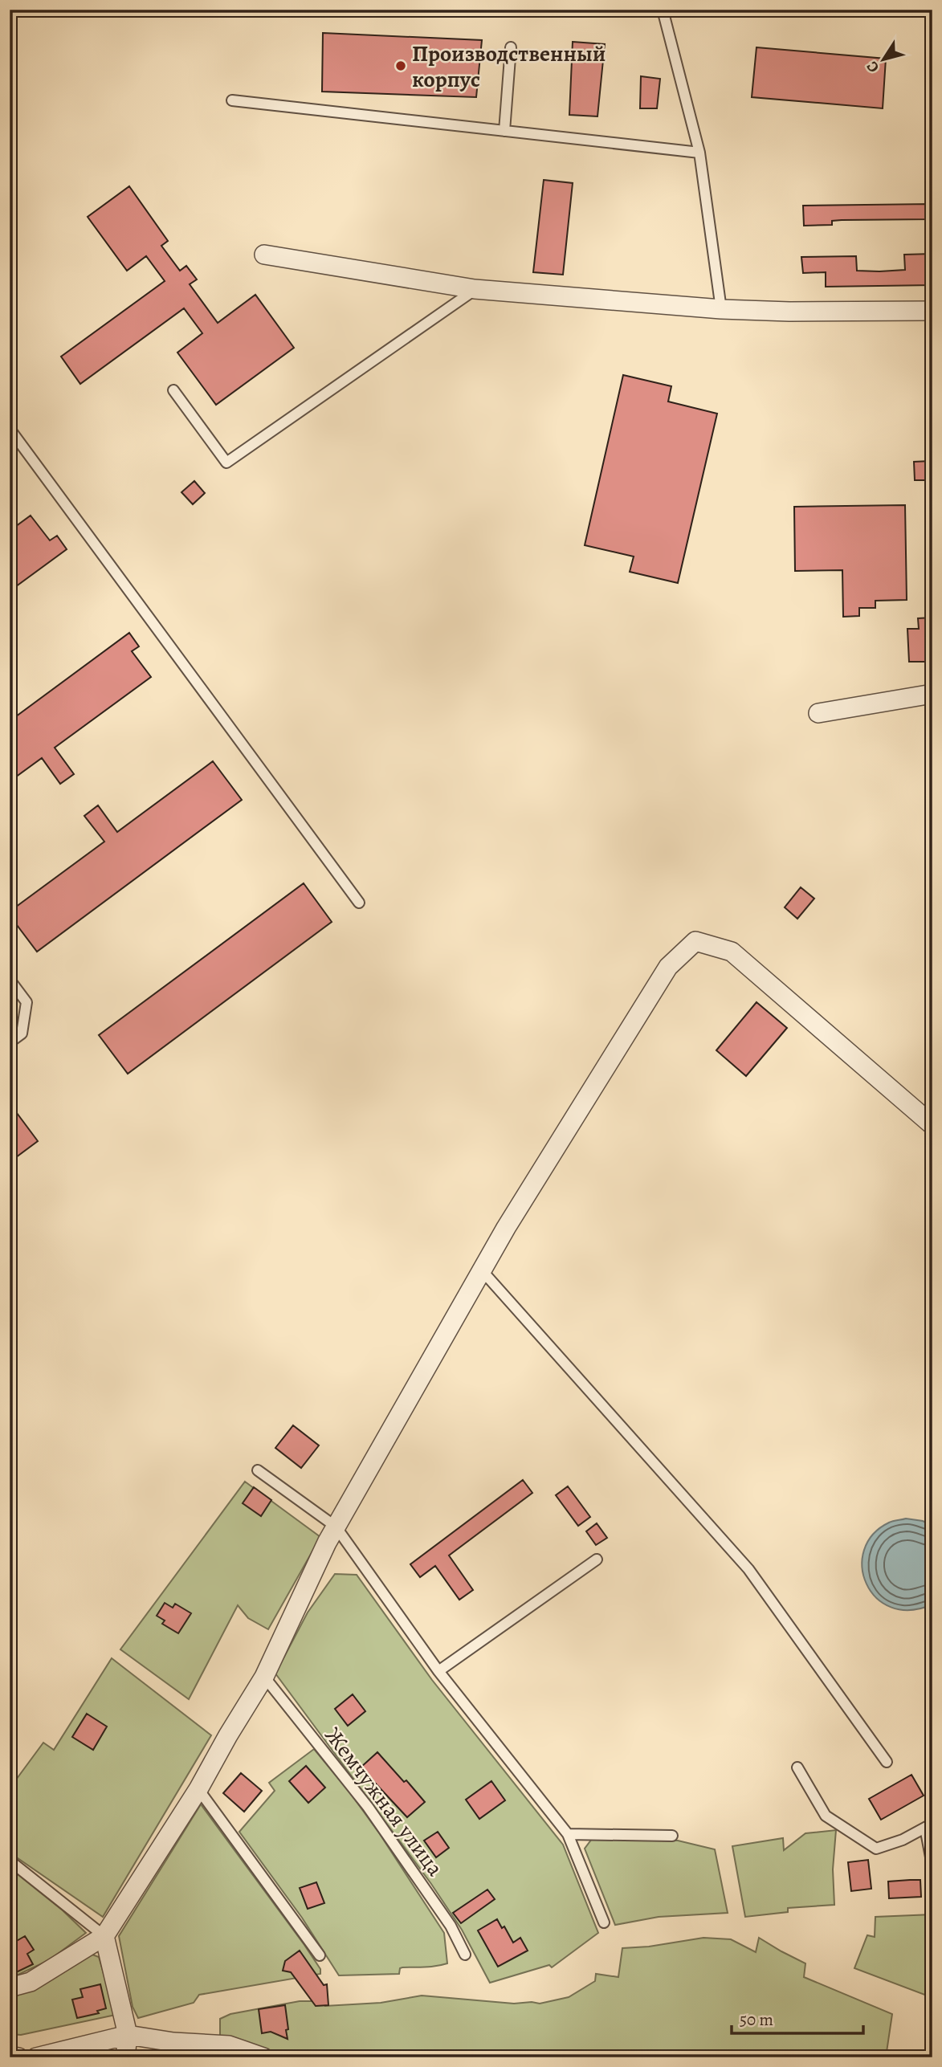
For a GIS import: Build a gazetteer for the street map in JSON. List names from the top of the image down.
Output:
{
  "streets": {
    "lane": ["Жемчужная улица"]
  },
  "places": ["Производственный корпус"],
  "scale_bar": "50 m",
  "north": "bottom left"
}
